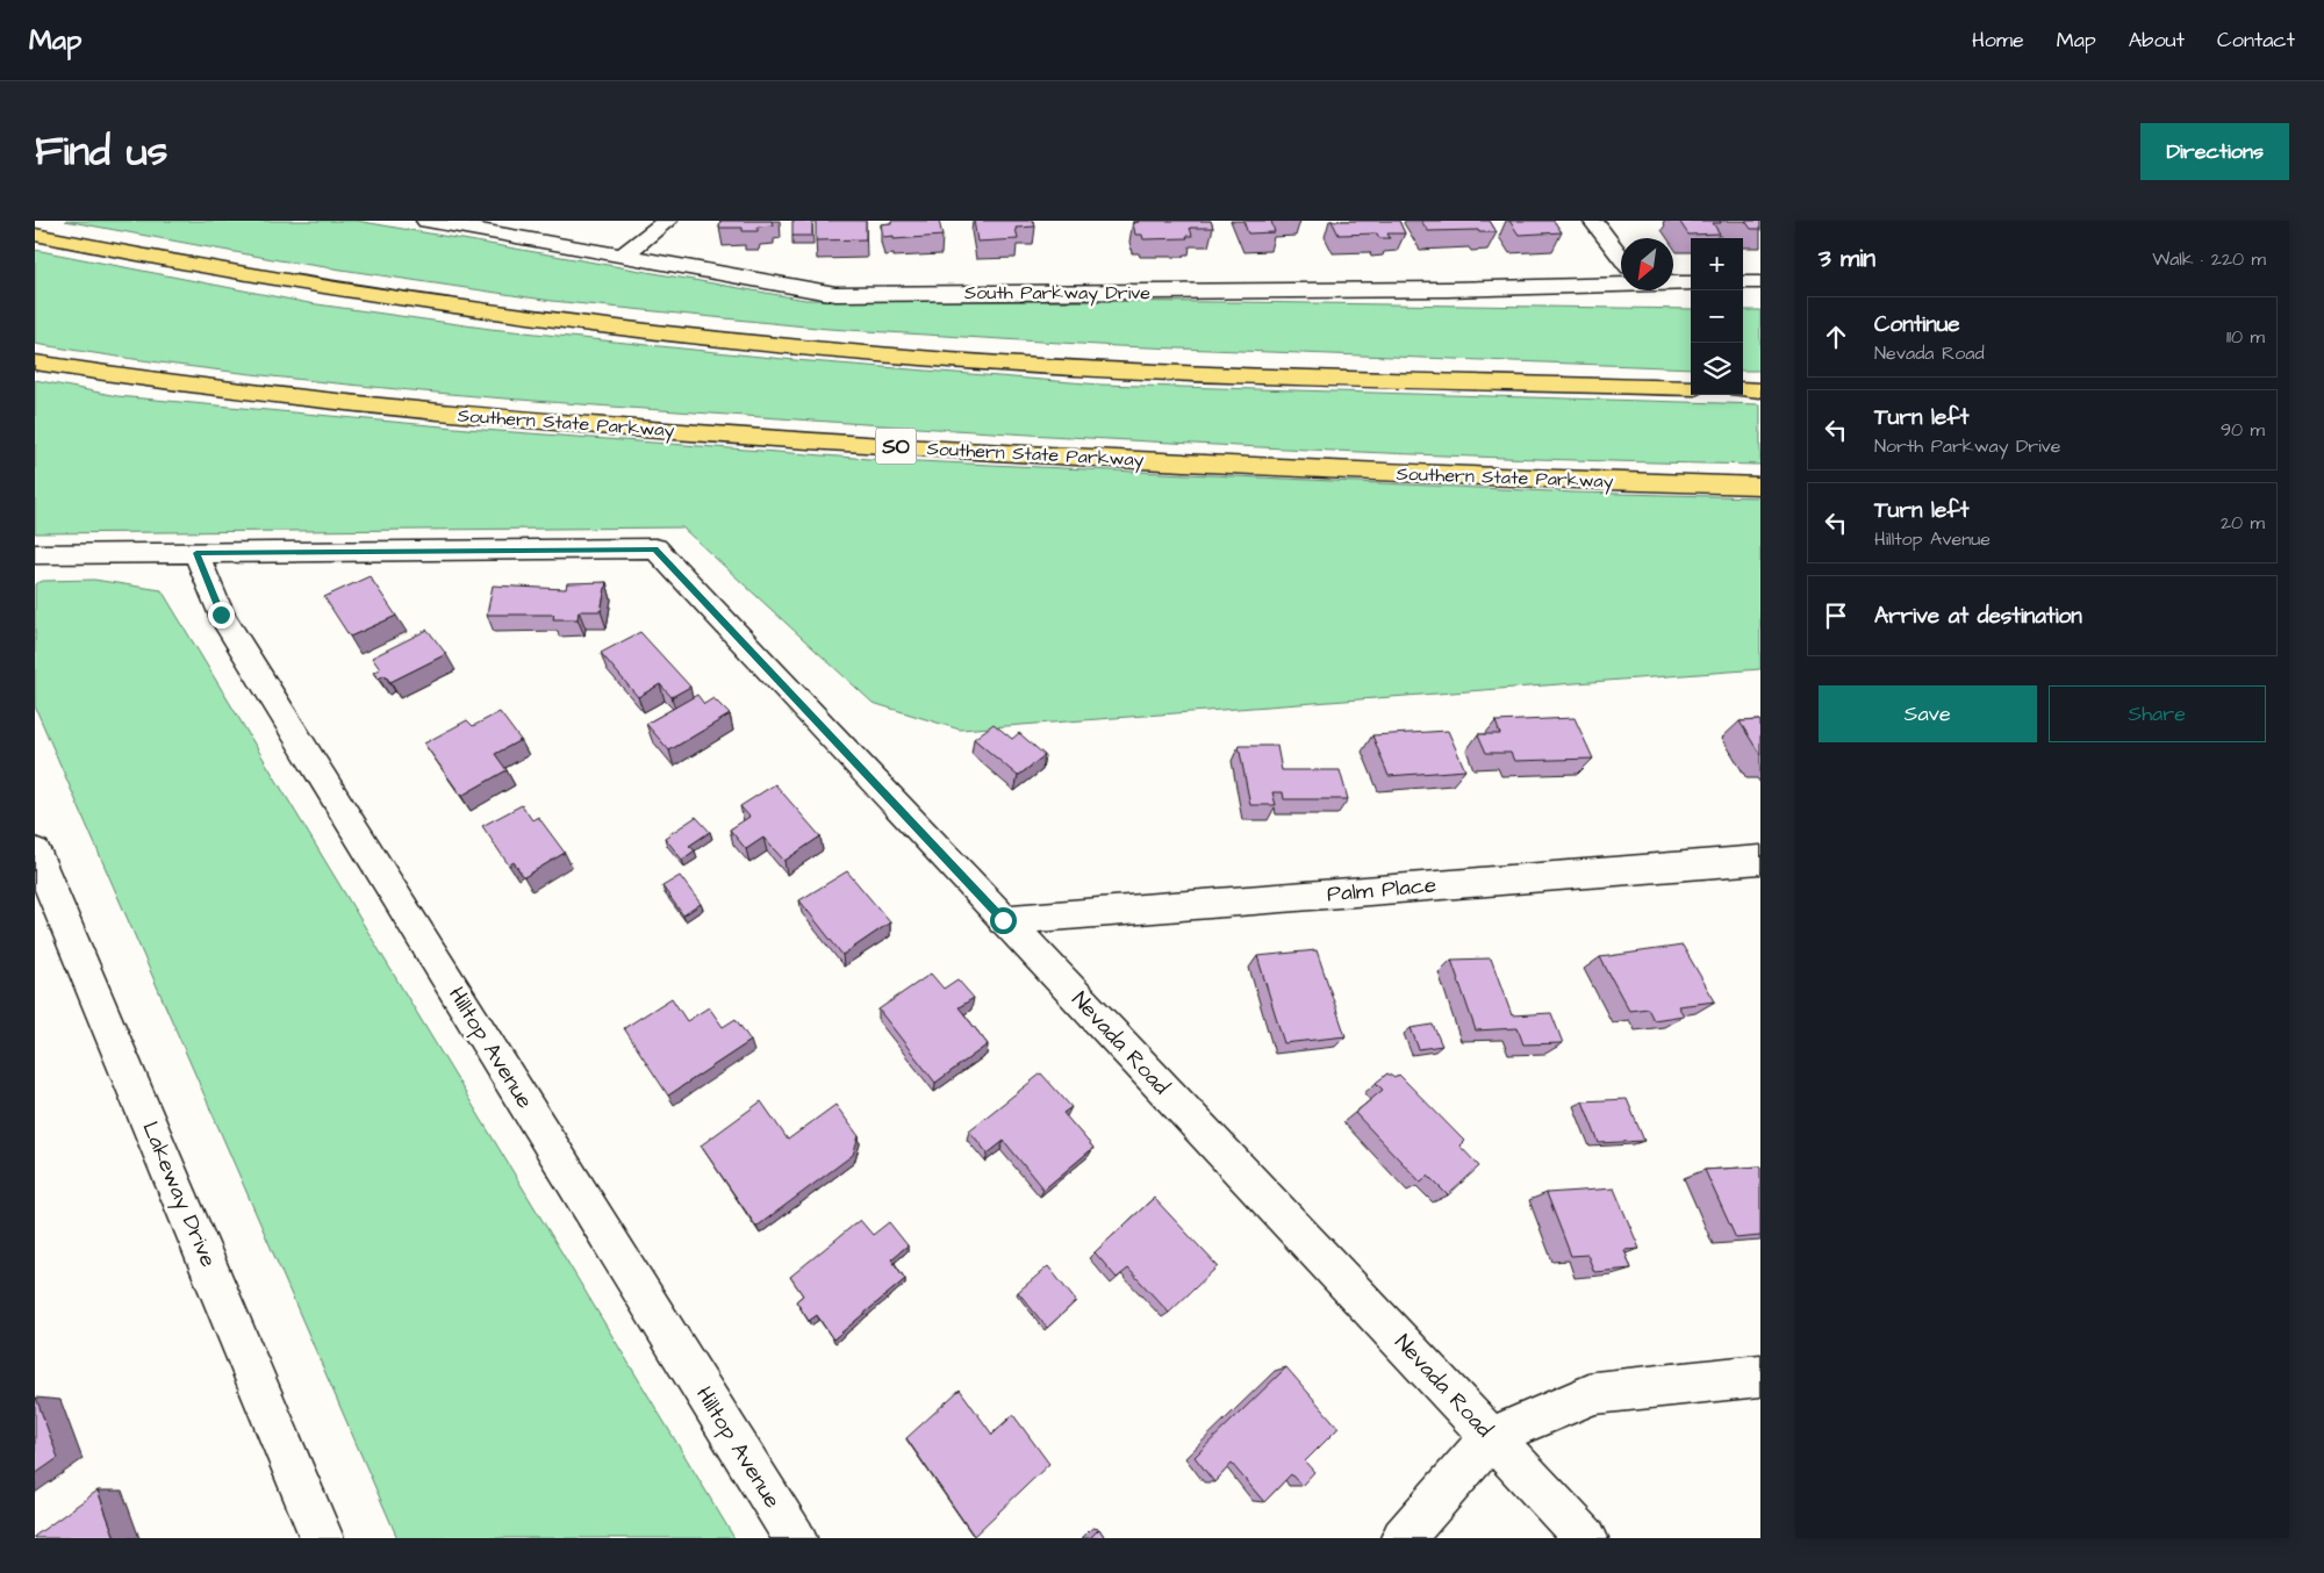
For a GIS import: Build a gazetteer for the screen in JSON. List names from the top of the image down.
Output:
{
  "streets": {
    "highway": ["Southern State Parkway", "SO"],
    "street": [
      "South Parkway Drive",
      "Palm Place",
      "Nevada Road",
      "Hilltop Avenue",
      "Lakeway Drive"
    ]
  },
  "crossings": [
    ["Palm Place", "Nevada Road"],
    ["Nevada Road", "Hilltop Avenue"]
  ],
  "north": "bottom left",
  "page": {
    "header": "Map",
    "nav": [
      "Home",
      "Map",
      "About",
      "Contact"
    ],
    "title": "Find us",
    "buttons": [
      "Directions",
      ["Save", "Share"]
    ],
    "heading": ["3 min", "Walk · 220 m"],
    "map_buttons": ["+", "−"],
    "list": [
      ["Continue", "Nevada Road", "110 m"],
      ["Turn left", "North Parkway Drive", "90 m"],
      ["Turn left", "Hilltop Avenue", "20 m"],
      "Arrive at destination"
    ]
  }
}
